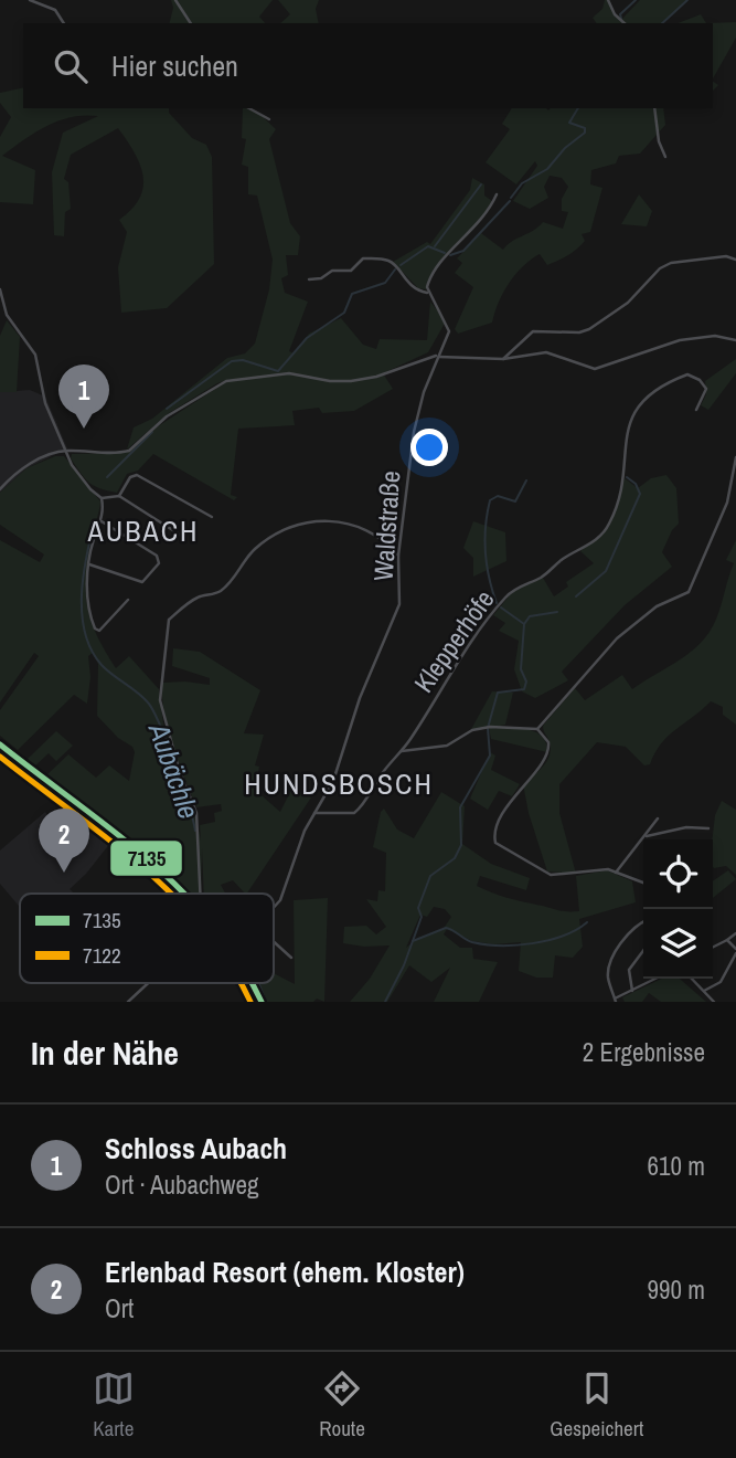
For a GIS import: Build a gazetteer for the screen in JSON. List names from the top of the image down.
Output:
{
  "streets": {
    "street": ["Waldstraße", "Klepperhöfe"]
  },
  "crossings": [
    ["Waldstraße", "Klepperhöfe"]
  ],
  "districts": ["AUBACH", "HUNDSBOSCH"],
  "water": ["Aubächle"],
  "lines": ["transit line 7135", "transit line 7122"],
  "legend": ["7135", "7122"],
  "page": {
    "search": "Hier suchen",
    "pins": ["1", "2"],
    "heading": ["In der Nähe", "2 Ergebnisse"],
    "list": [
      {
        "mark": "1",
        "name": "Schloss Aubach",
        "note": "Ort · Aubachweg",
        "value": "610 m"
      },
      {
        "mark": "2",
        "name": "Erlenbad Resort (ehem. Kloster)",
        "note": "Ort",
        "value": "990 m"
      }
    ],
    "nav": ["Karte", "Route", "Gespeichert"]
  }
}
